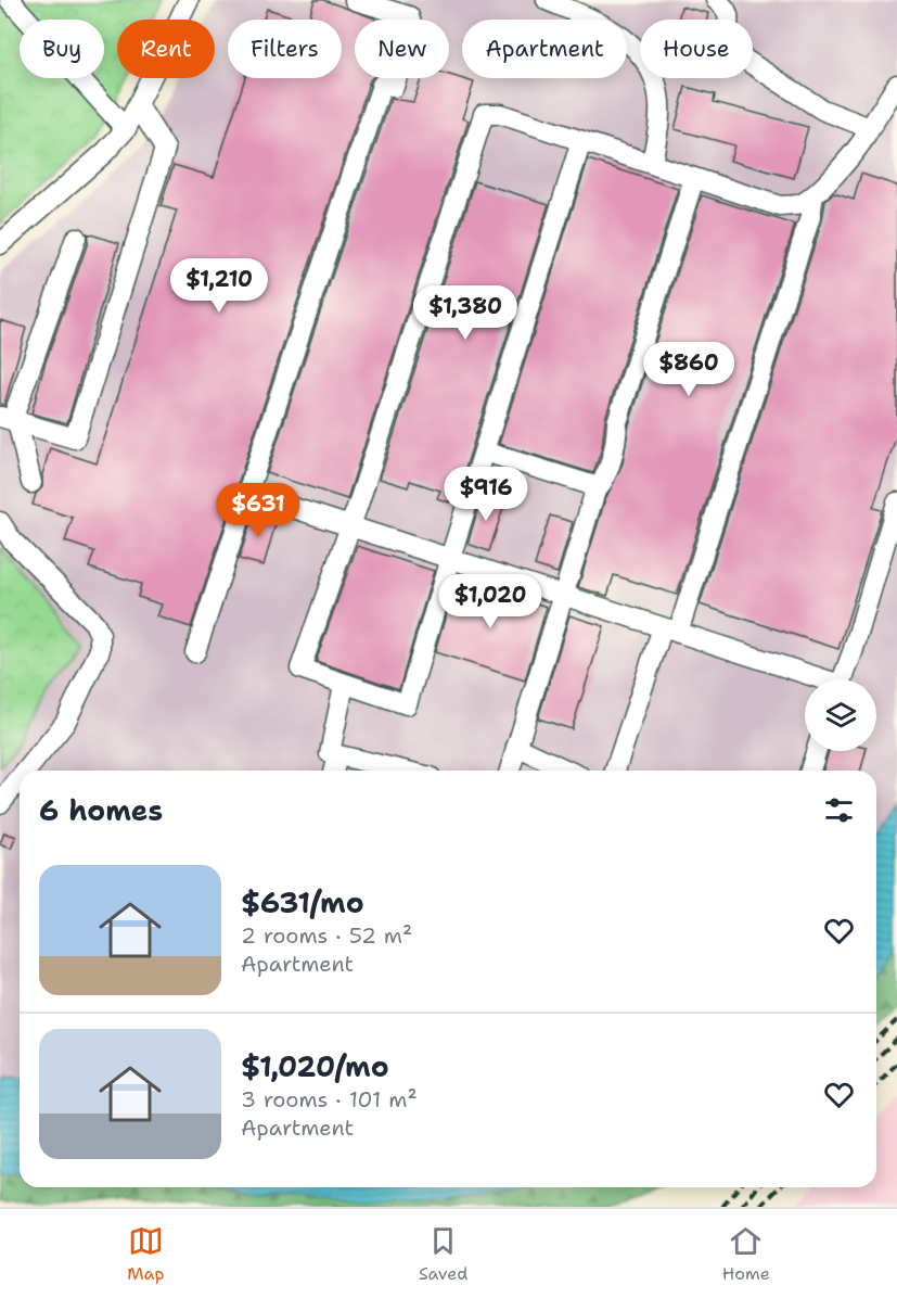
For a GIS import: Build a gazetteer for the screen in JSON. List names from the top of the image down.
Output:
{
  "page": {
    "chip": [
      "Buy",
      "Rent",
      "Filters",
      "New",
      "Apartment",
      "House"
    ],
    "price": [
      "$1,210",
      "$1,380",
      "$860",
      "$916",
      "$631",
      "$1,020"
    ],
    "heading": "6 homes",
    "list": [
      {
        "name": "$631/mo",
        "note": "2 rooms · 52 m² · Apartment"
      },
      {
        "name": "$1,020/mo",
        "note": "3 rooms · 101 m² · Apartment"
      }
    ],
    "tabs": ["Map", "Saved", "Home"]
  }
}
